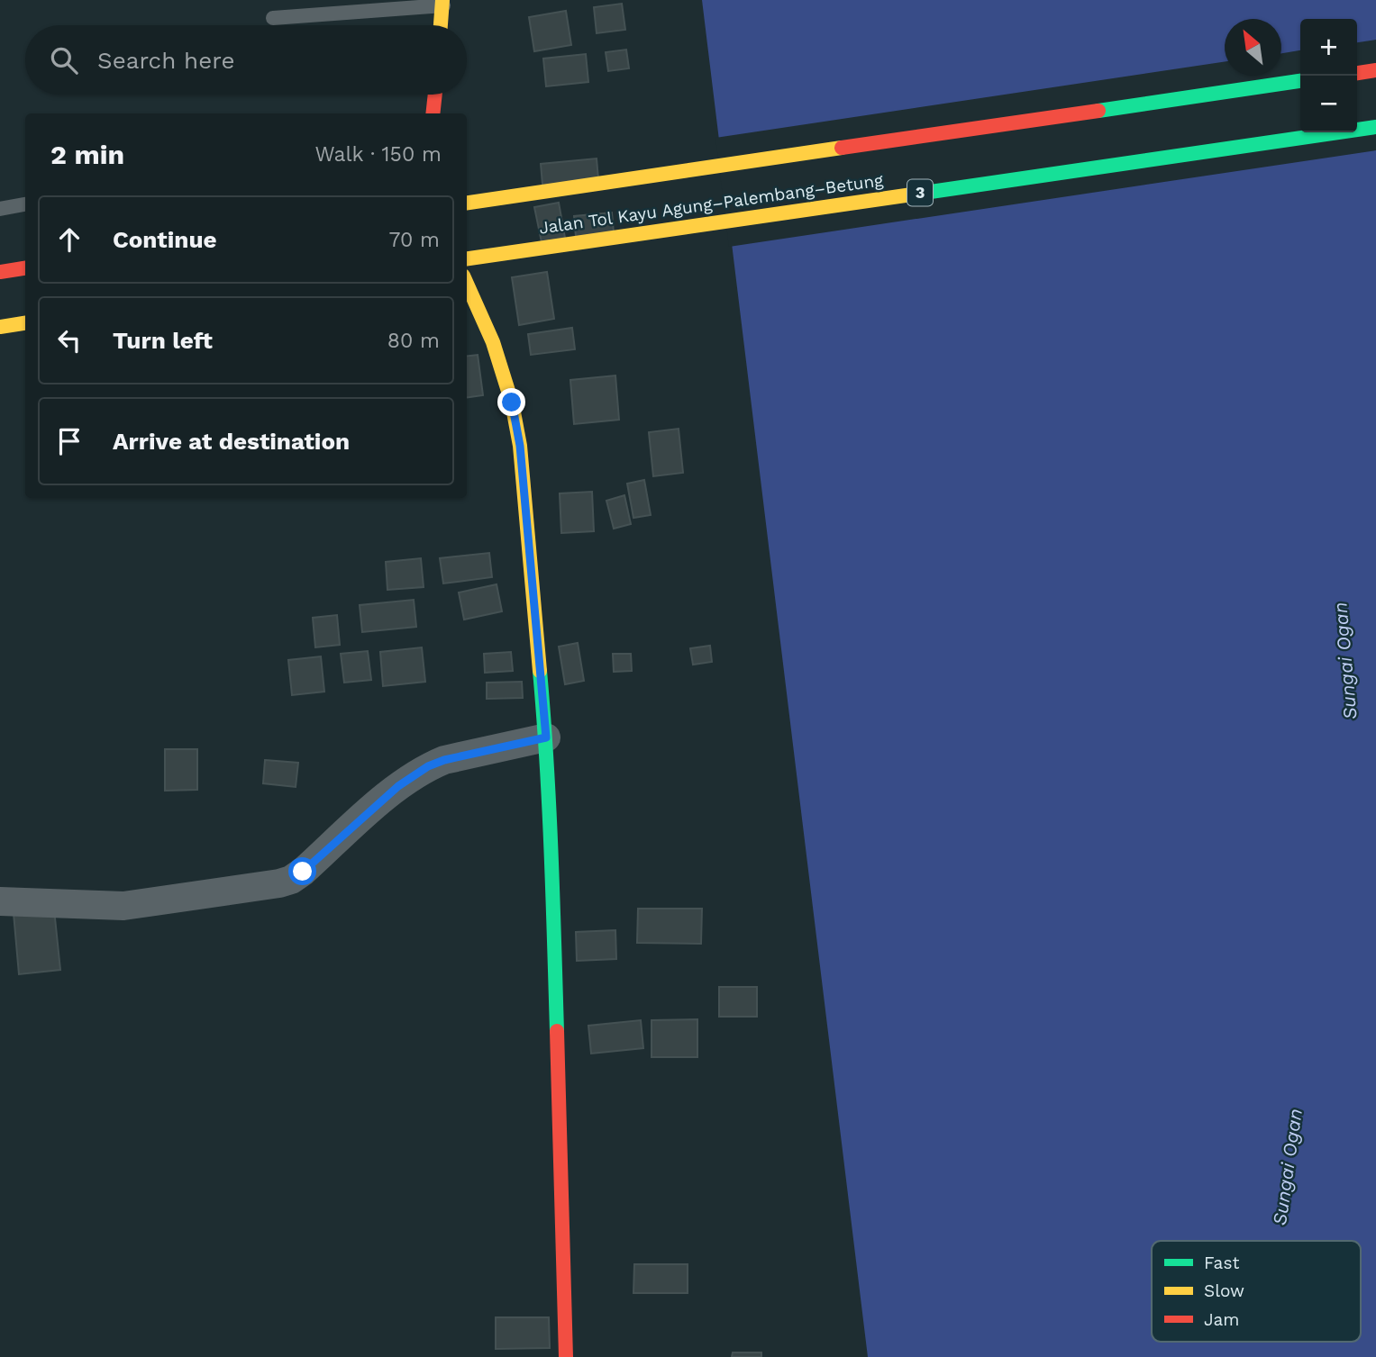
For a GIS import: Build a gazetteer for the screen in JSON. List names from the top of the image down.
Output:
{
  "streets": {
    "main road": ["3", "Jalan Tol Kayu Agung–Palembang–Betung"]
  },
  "water": ["Sungai Ogan"],
  "legend": ["Fast", "Slow", "Jam"],
  "north": "top left",
  "page": {
    "map_buttons": ["+", "−"],
    "search": "Search here",
    "heading": ["2 min", "Walk · 150 m"],
    "list": [
      ["Continue", "70 m"],
      ["Turn left", "80 m"],
      "Arrive at destination"
    ]
  }
}
